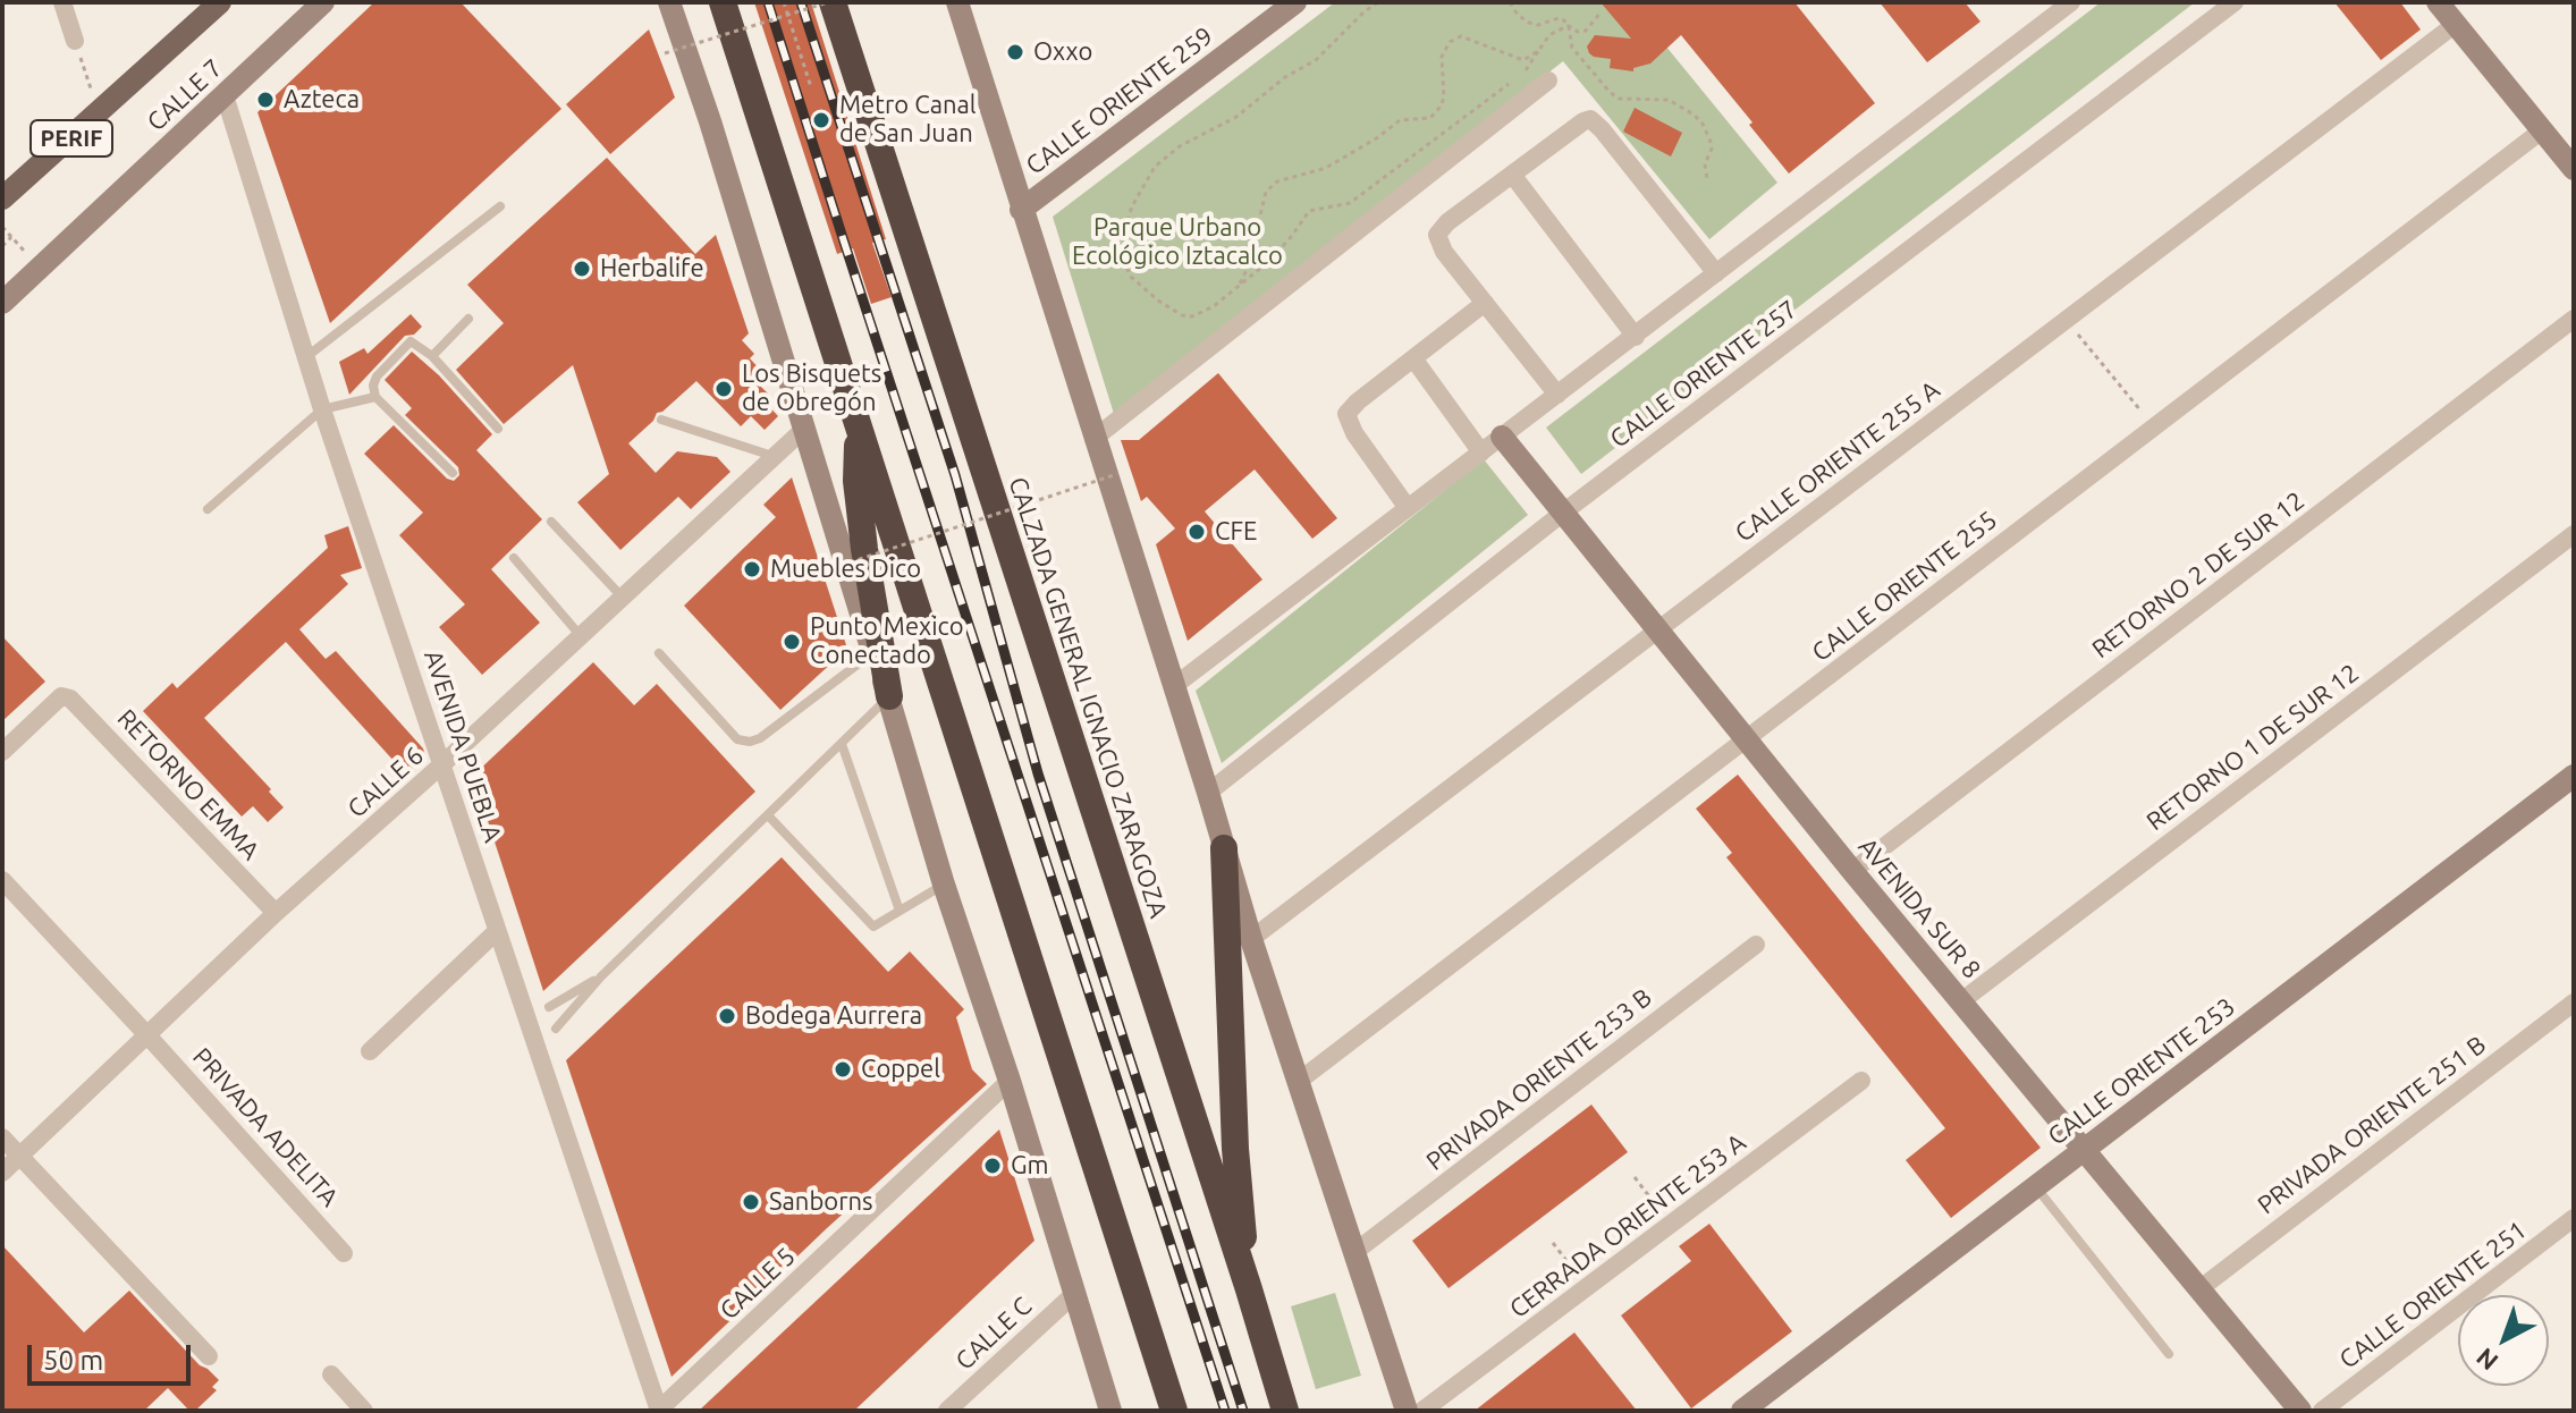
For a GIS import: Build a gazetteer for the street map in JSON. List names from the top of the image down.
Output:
{
  "streets": {
    "highway": ["CALZADA GENERAL IGNACIO ZARAGOZA"],
    "main road": [
      "CALLE 7",
      "CALLE ORIENTE 259",
      "PERIF",
      "AVENIDA SUR 8",
      "CALLE ORIENTE 253"
    ],
    "street": [
      "CALLE ORIENTE 257",
      "CALLE ORIENTE 255 A",
      "RETORNO 2 DE SUR 12",
      "CALLE ORIENTE 255",
      "AVENIDA PUEBLA",
      "RETORNO 1 DE SUR 12",
      "CALLE 6",
      "RETORNO EMMA",
      "PRIVADA ORIENTE 253 B",
      "PRIVADA ORIENTE 251 B",
      "PRIVADA ADELITA",
      "CERRADA ORIENTE 253 A",
      "CALLE 5",
      "CALLE ORIENTE 251",
      "CALLE C"
    ]
  },
  "crossings": [
    ["CALLE 7", "AVENIDA PUEBLA"],
    ["CALLE ORIENTE 257", "AVENIDA SUR 8"],
    ["CALLE ORIENTE 255 A", "AVENIDA SUR 8"],
    ["RETORNO 2 DE SUR 12", "AVENIDA SUR 8"],
    ["CALLE ORIENTE 255", "AVENIDA SUR 8"],
    ["AVENIDA PUEBLA", "CALLE 6"],
    ["AVENIDA PUEBLA", "CALLE 5"],
    ["RETORNO 1 DE SUR 12", "AVENIDA SUR 8"],
    ["CALLE 6", "RETORNO EMMA"],
    ["CALLE 6", "PRIVADA ADELITA"],
    ["AVENIDA SUR 8", "CALLE ORIENTE 253"],
    ["AVENIDA SUR 8", "PRIVADA ORIENTE 251 B"]
  ],
  "parks": ["Parque Urbano Ecológico Iztacalco"],
  "places": [
    "Oxxo",
    "Azteca",
    "Metro Canal de San Juan",
    "Herbalife",
    "Los Bisquets de Obregón",
    "CFE",
    "Muebles Dico",
    "Punto Mexico Conectado",
    "Bodega Aurrera",
    "Coppel",
    "Gm",
    "Sanborns"
  ],
  "scale_bar": "50 m",
  "north": "bottom left"
}
